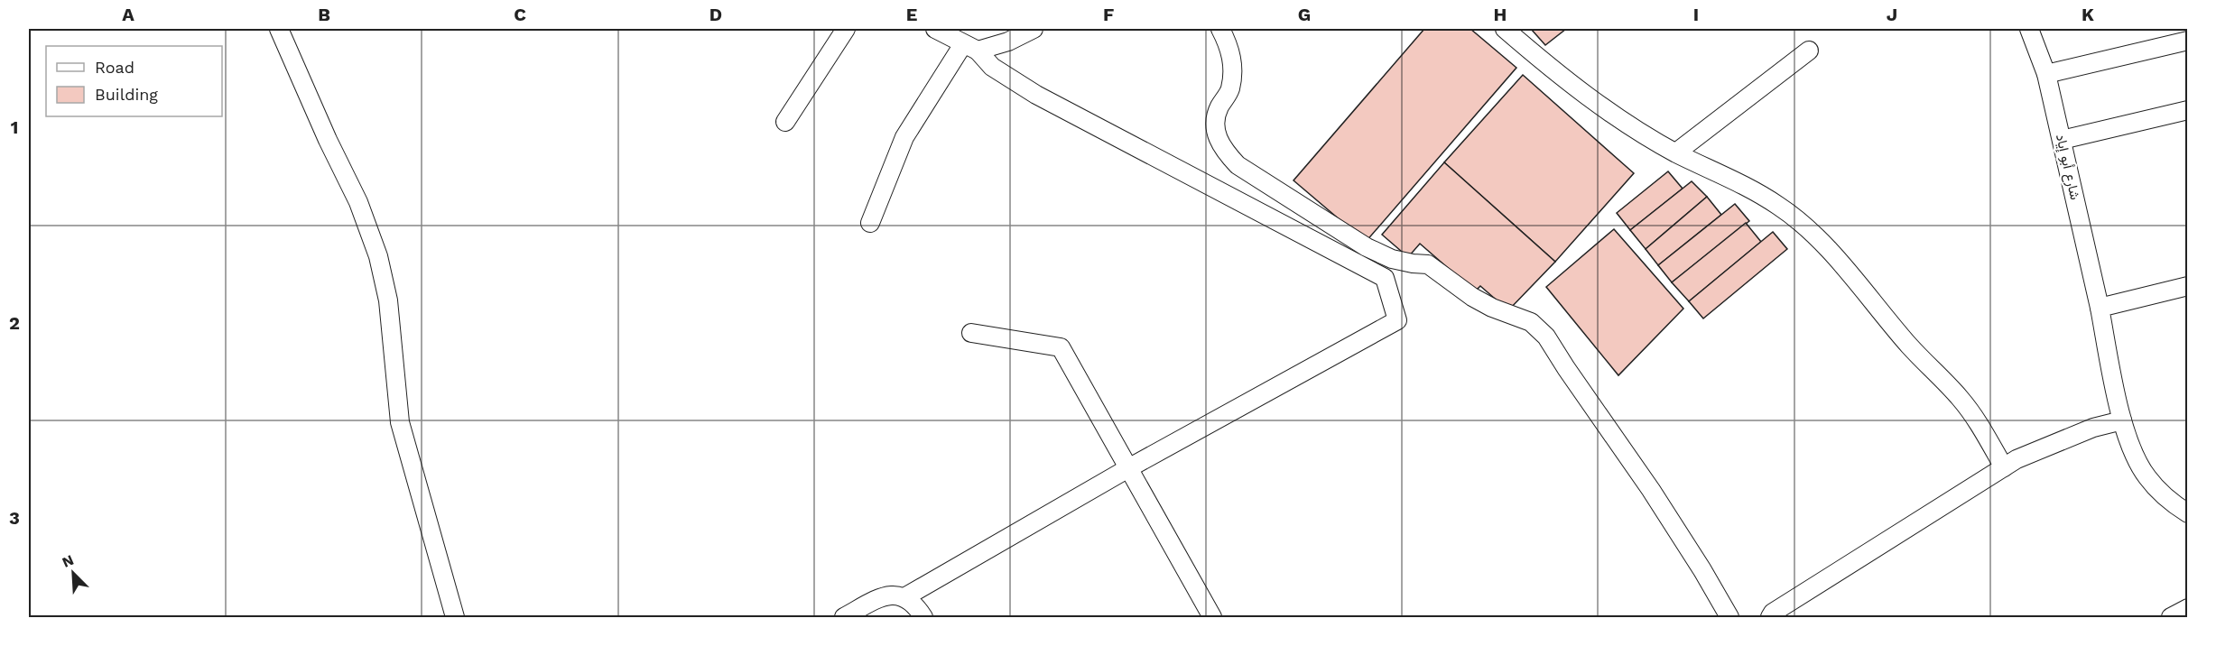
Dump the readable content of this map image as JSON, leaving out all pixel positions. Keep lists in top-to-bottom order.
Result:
{
  "streets": {
    "street": ["شارع أبو إياد"]
  },
  "legend": ["Road", "Building"],
  "north": "top left",
  "grid": {
    "columns": [
      "A",
      "B",
      "C",
      "D",
      "E",
      "F",
      "G",
      "H",
      "I",
      "J",
      "K"
    ],
    "rows": ["1", "2", "3"]
  }
}
